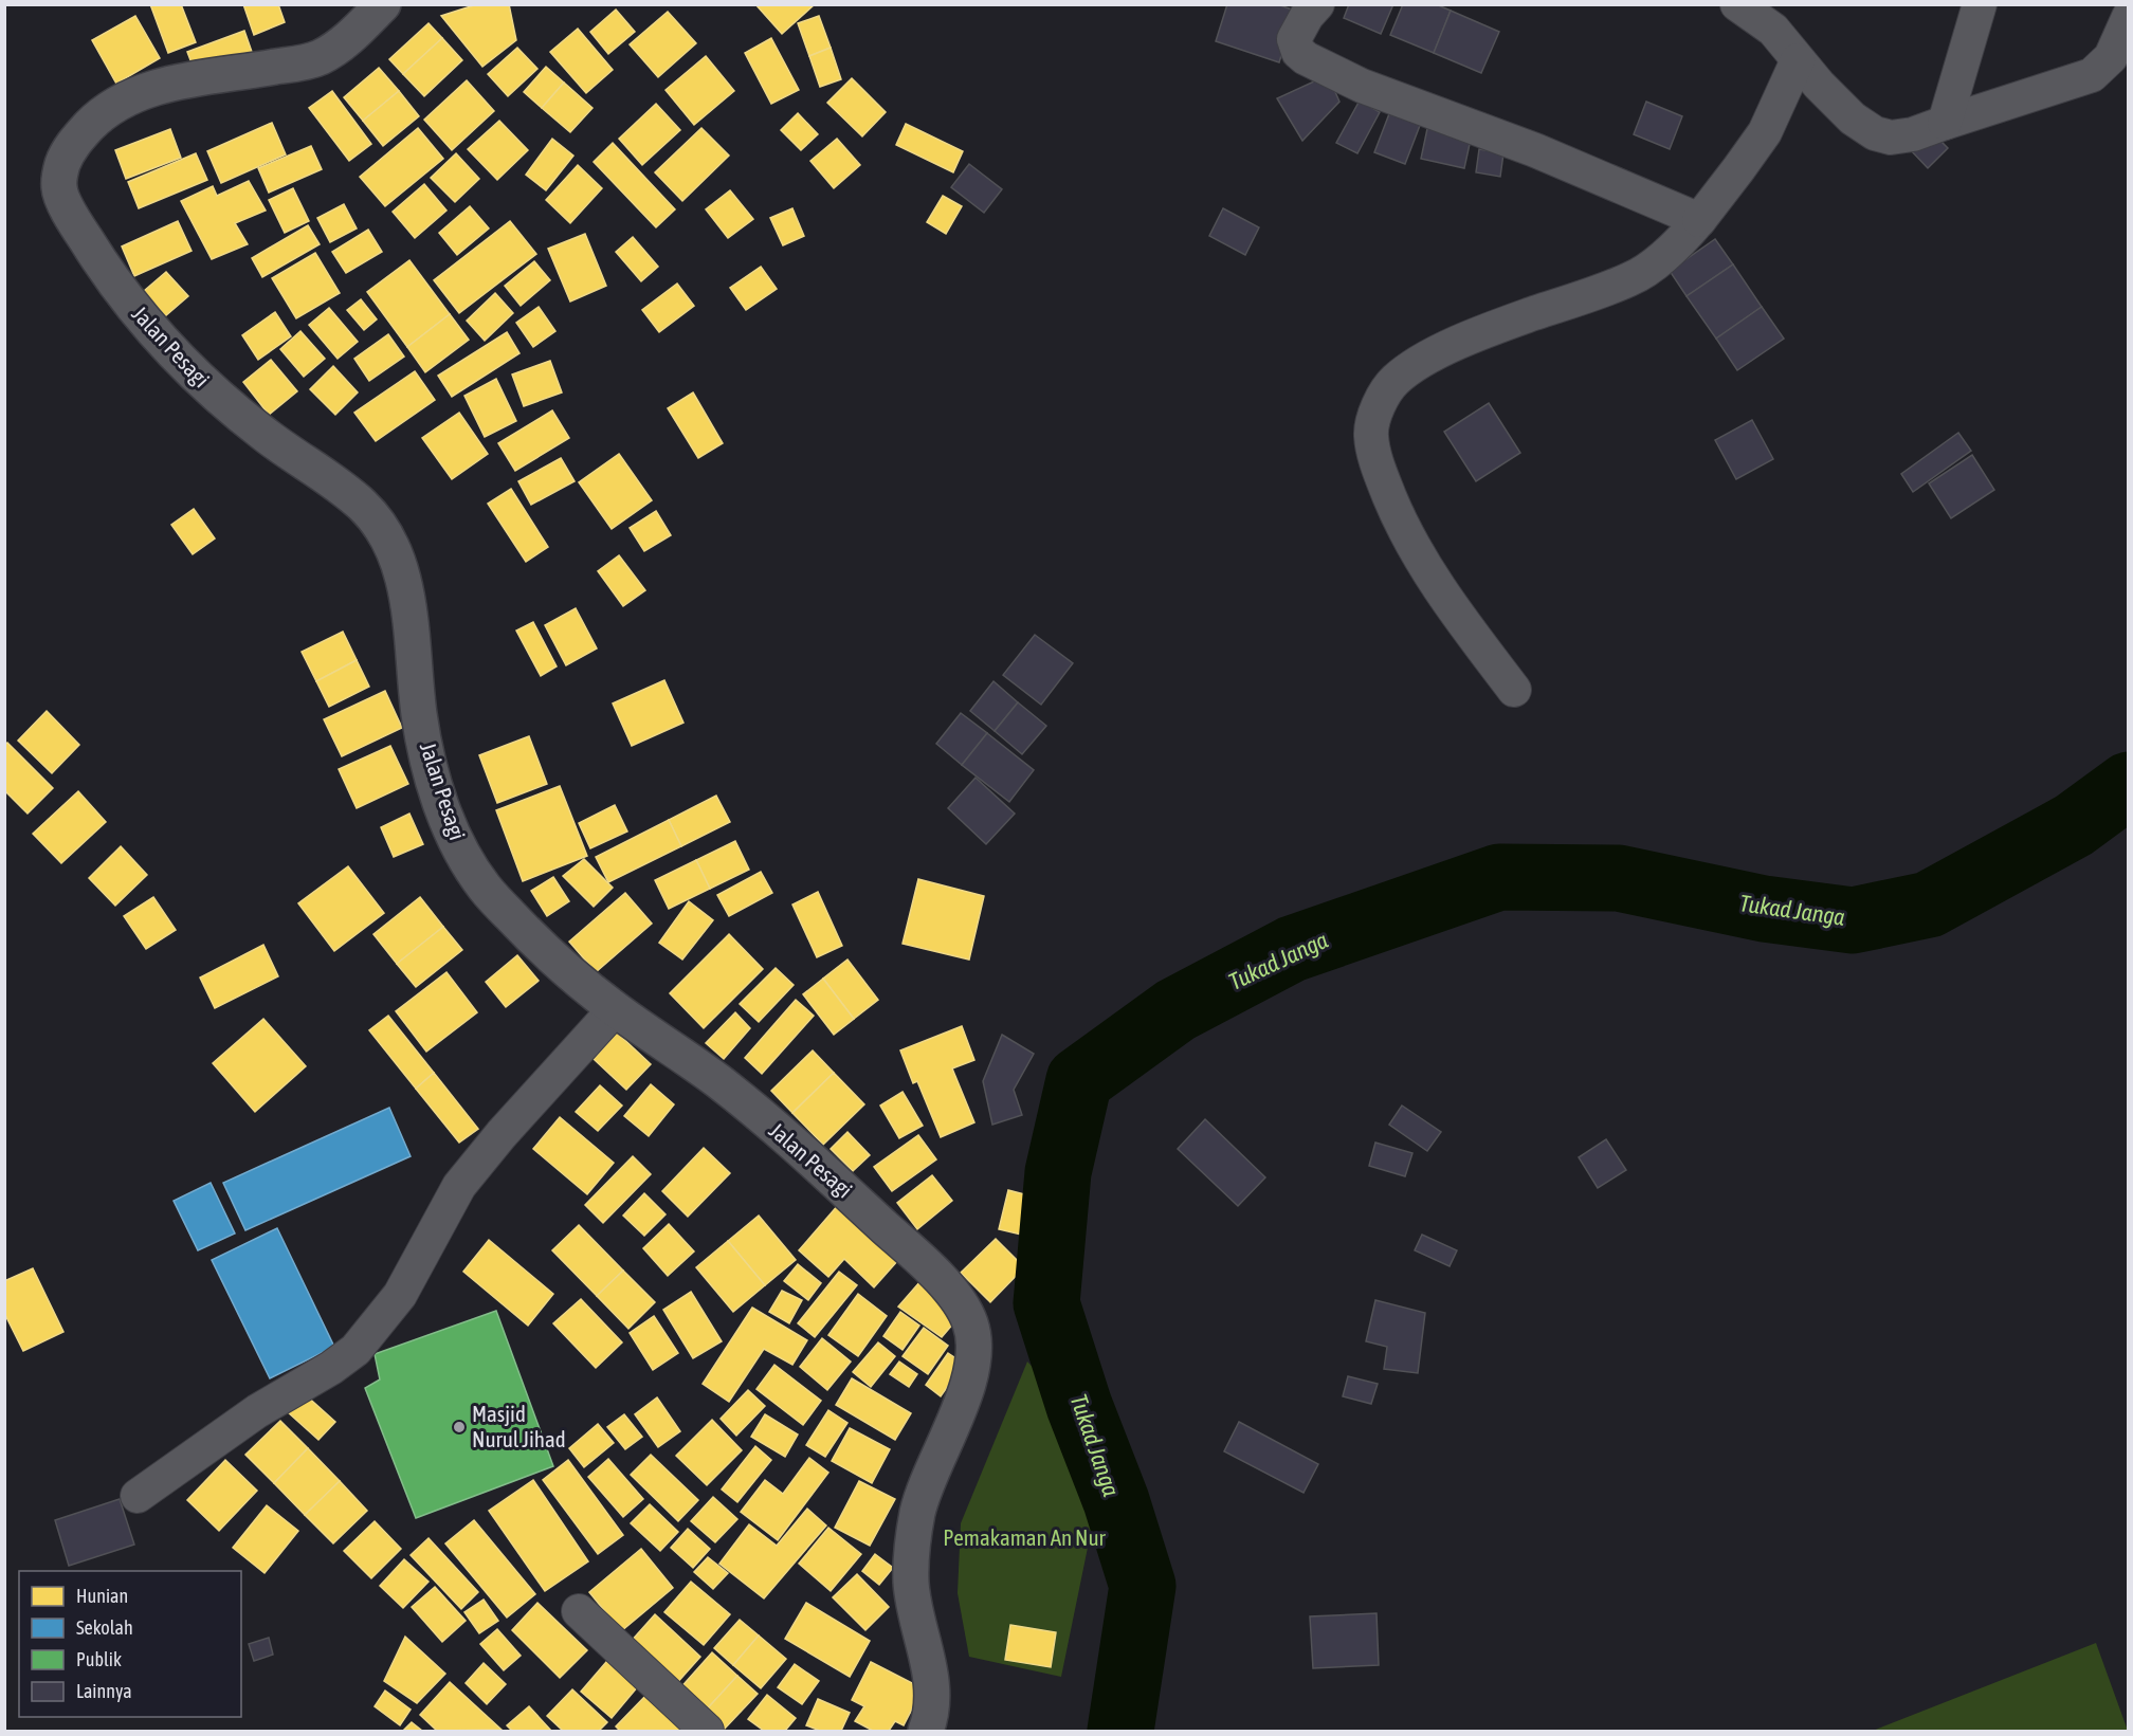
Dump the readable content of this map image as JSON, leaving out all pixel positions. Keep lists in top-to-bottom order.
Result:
{
  "streets": {
    "street": ["Jalan Pesagi"]
  },
  "water": ["Tukad Janga"],
  "parks": ["Pemakaman An Nur"],
  "places": ["Masjid Nurul Jihad"],
  "legend": [
    "Hunian",
    "Sekolah",
    "Publik",
    "Lainnya"
  ]
}
